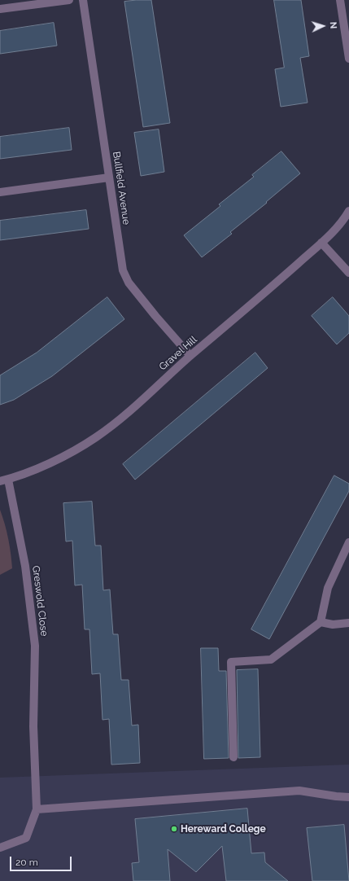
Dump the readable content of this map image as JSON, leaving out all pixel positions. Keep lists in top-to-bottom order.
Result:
{
  "streets": {
    "street": ["Bullfield Avenue", "Gravel Hill", "Greswold Close"]
  },
  "crossings": [
    ["Bullfield Avenue", "Gravel Hill"],
    ["Gravel Hill", "Greswold Close"]
  ],
  "places": ["Hereward College"],
  "scale_bar": "20 m",
  "north": "right"
}
